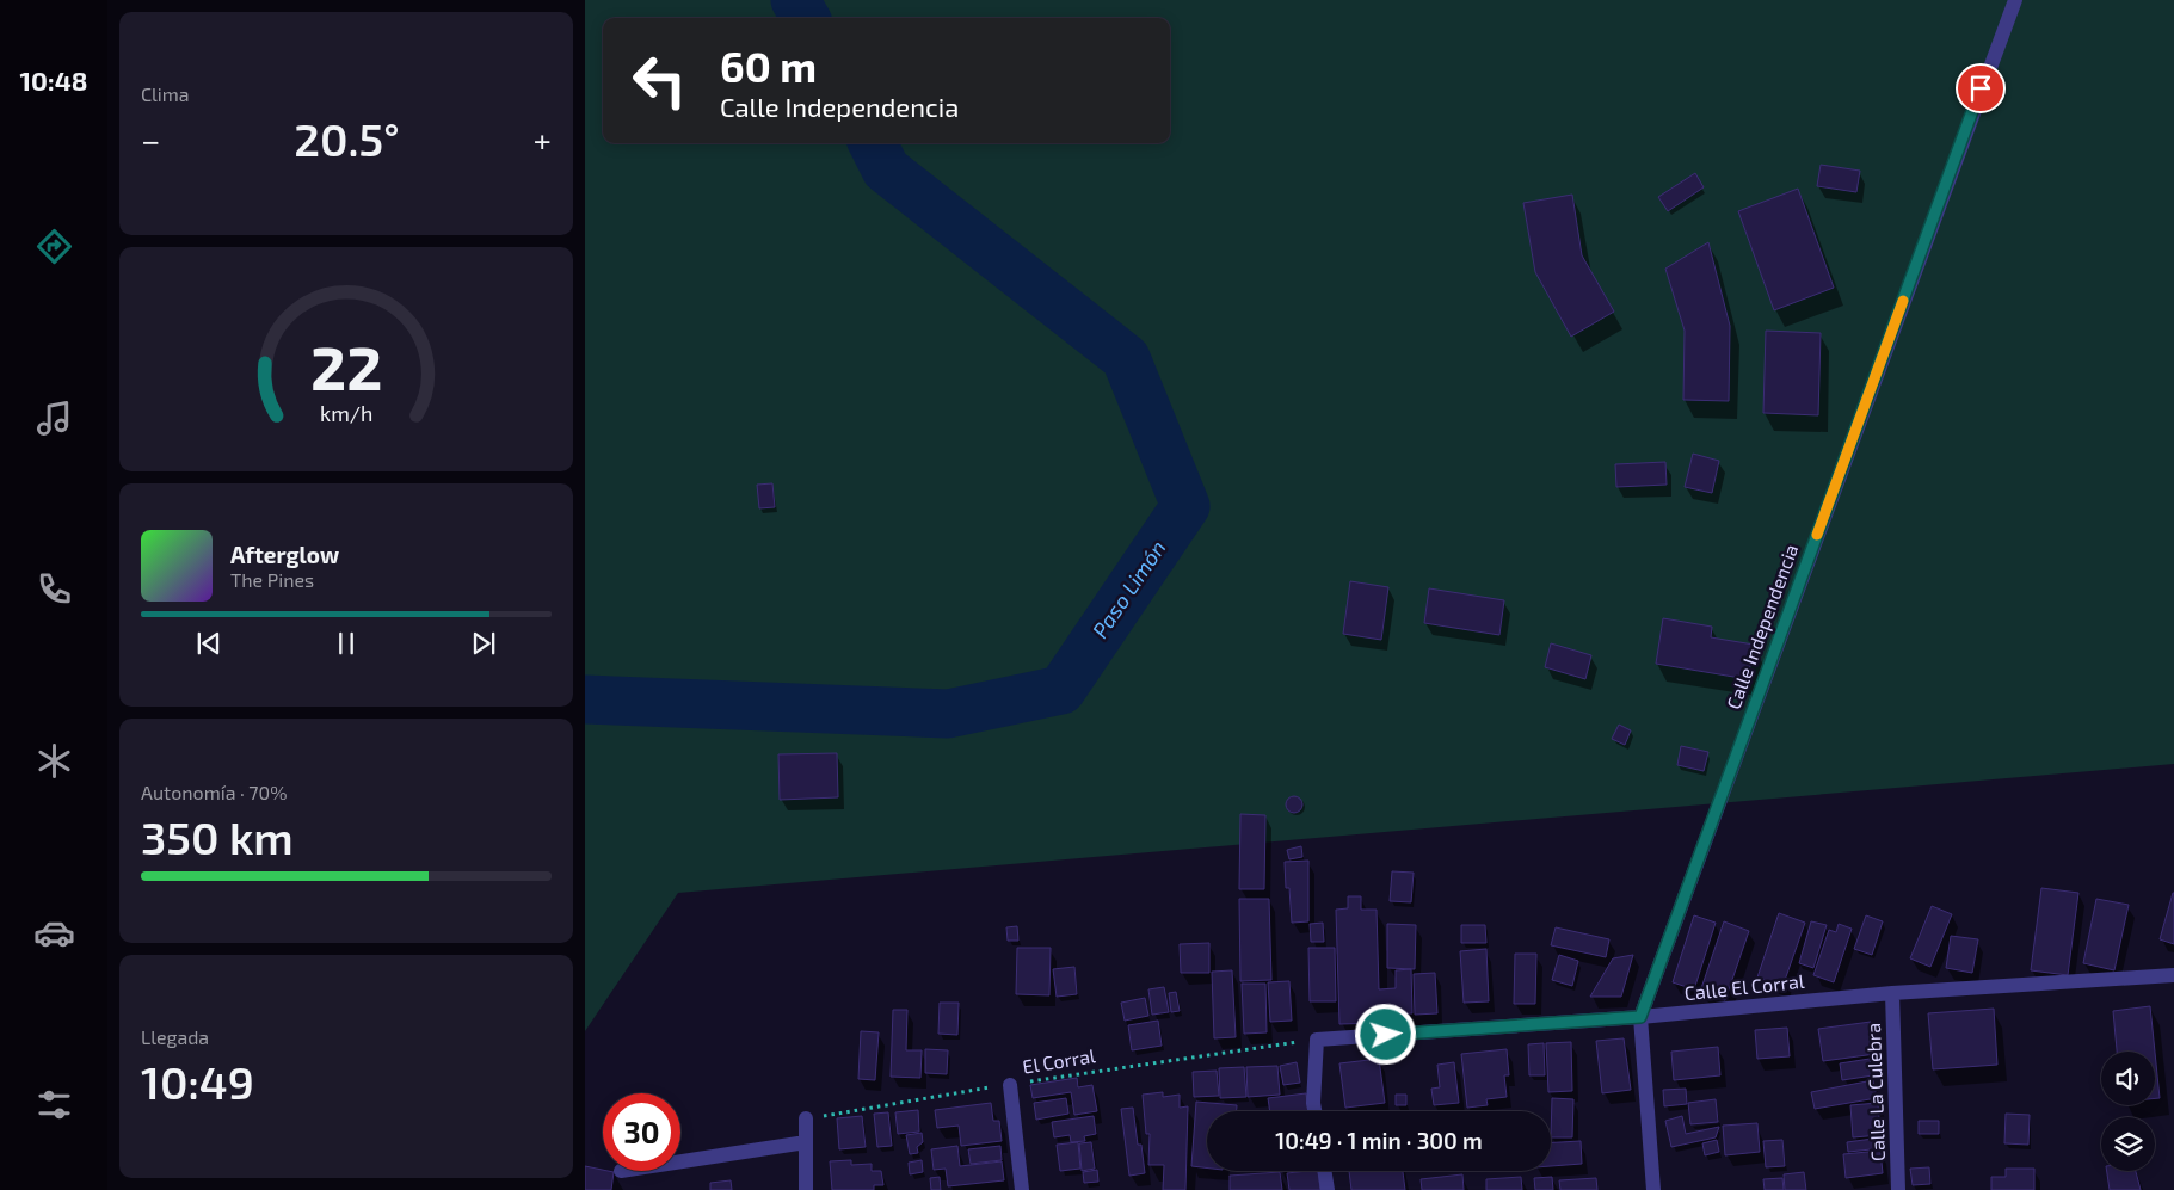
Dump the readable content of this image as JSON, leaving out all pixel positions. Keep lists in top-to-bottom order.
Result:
{
  "streets": {
    "street": ["Calle Independencia", "Calle El Corral", "Calle La Culebra"],
    "path": ["El Corral"]
  },
  "crossings": [
    ["Calle Independencia", "Calle El Corral"],
    ["Calle El Corral", "El Corral"],
    ["Calle El Corral", "Calle La Culebra"]
  ],
  "water": ["Paso Limón"],
  "page": {
    "tabs": "10:48",
    "tile": [
      "Clima",
      ["Autonomía · 70%", "350 km"],
      ["Llegada", "10:49"]
    ],
    "turn": ["60 m", "Calle Independencia"],
    "heat": ["−", "20.5°", "+"],
    "song": ["Afterglow", "The Pines"],
    "limit": "30",
    "trip": "10:49 · 1 min · 300 m",
    "gauge": ["22", "km/h"]
  }
}
